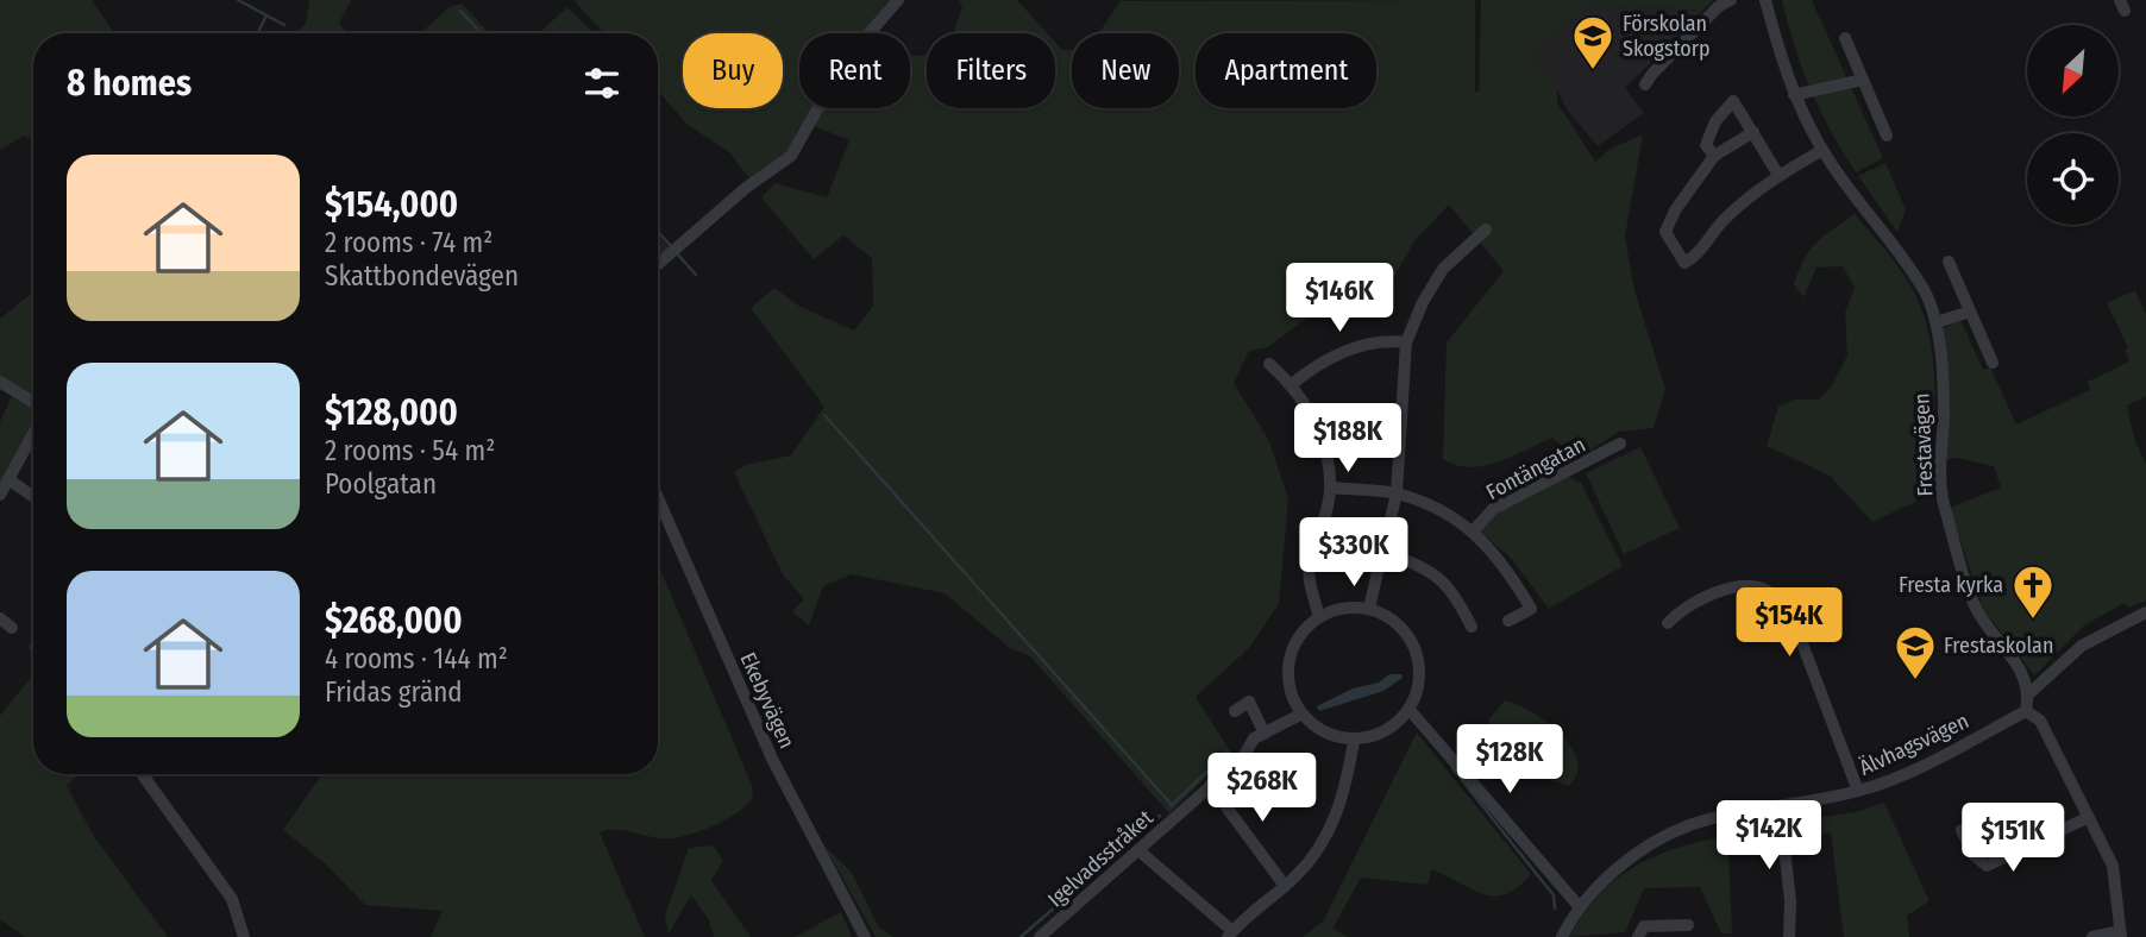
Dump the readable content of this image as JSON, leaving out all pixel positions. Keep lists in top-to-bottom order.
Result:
{
  "streets": {
    "street": [
      "Frestavägen",
      "Fontängatan",
      "Ekebyvägen",
      "Älvhagsvägen",
      "Igelvadsstråket"
    ]
  },
  "crossings": [
    ["Frestavägen", "Älvhagsvägen"]
  ],
  "places": {
    "school or university": ["Förskolan Skogstorp", "Frestaskolan"],
    "church": ["Fresta kyrka"]
  },
  "north": "bottom left",
  "page": {
    "chip": [
      "Buy",
      "Rent",
      "Filters",
      "New",
      "Apartment"
    ],
    "heading": "8 homes",
    "list": [
      {
        "name": "$154,000",
        "note": "2 rooms · 74 m² · Skattbondevägen"
      },
      {
        "name": "$128,000",
        "note": "2 rooms · 54 m² · Poolgatan"
      },
      {
        "name": "$268,000",
        "note": "4 rooms · 144 m² · Fridas gränd"
      }
    ],
    "price": [
      "$146K",
      "$188K",
      "$330K",
      "$154K",
      "$128K",
      "$268K",
      "$142K",
      "$151K"
    ]
  }
}
